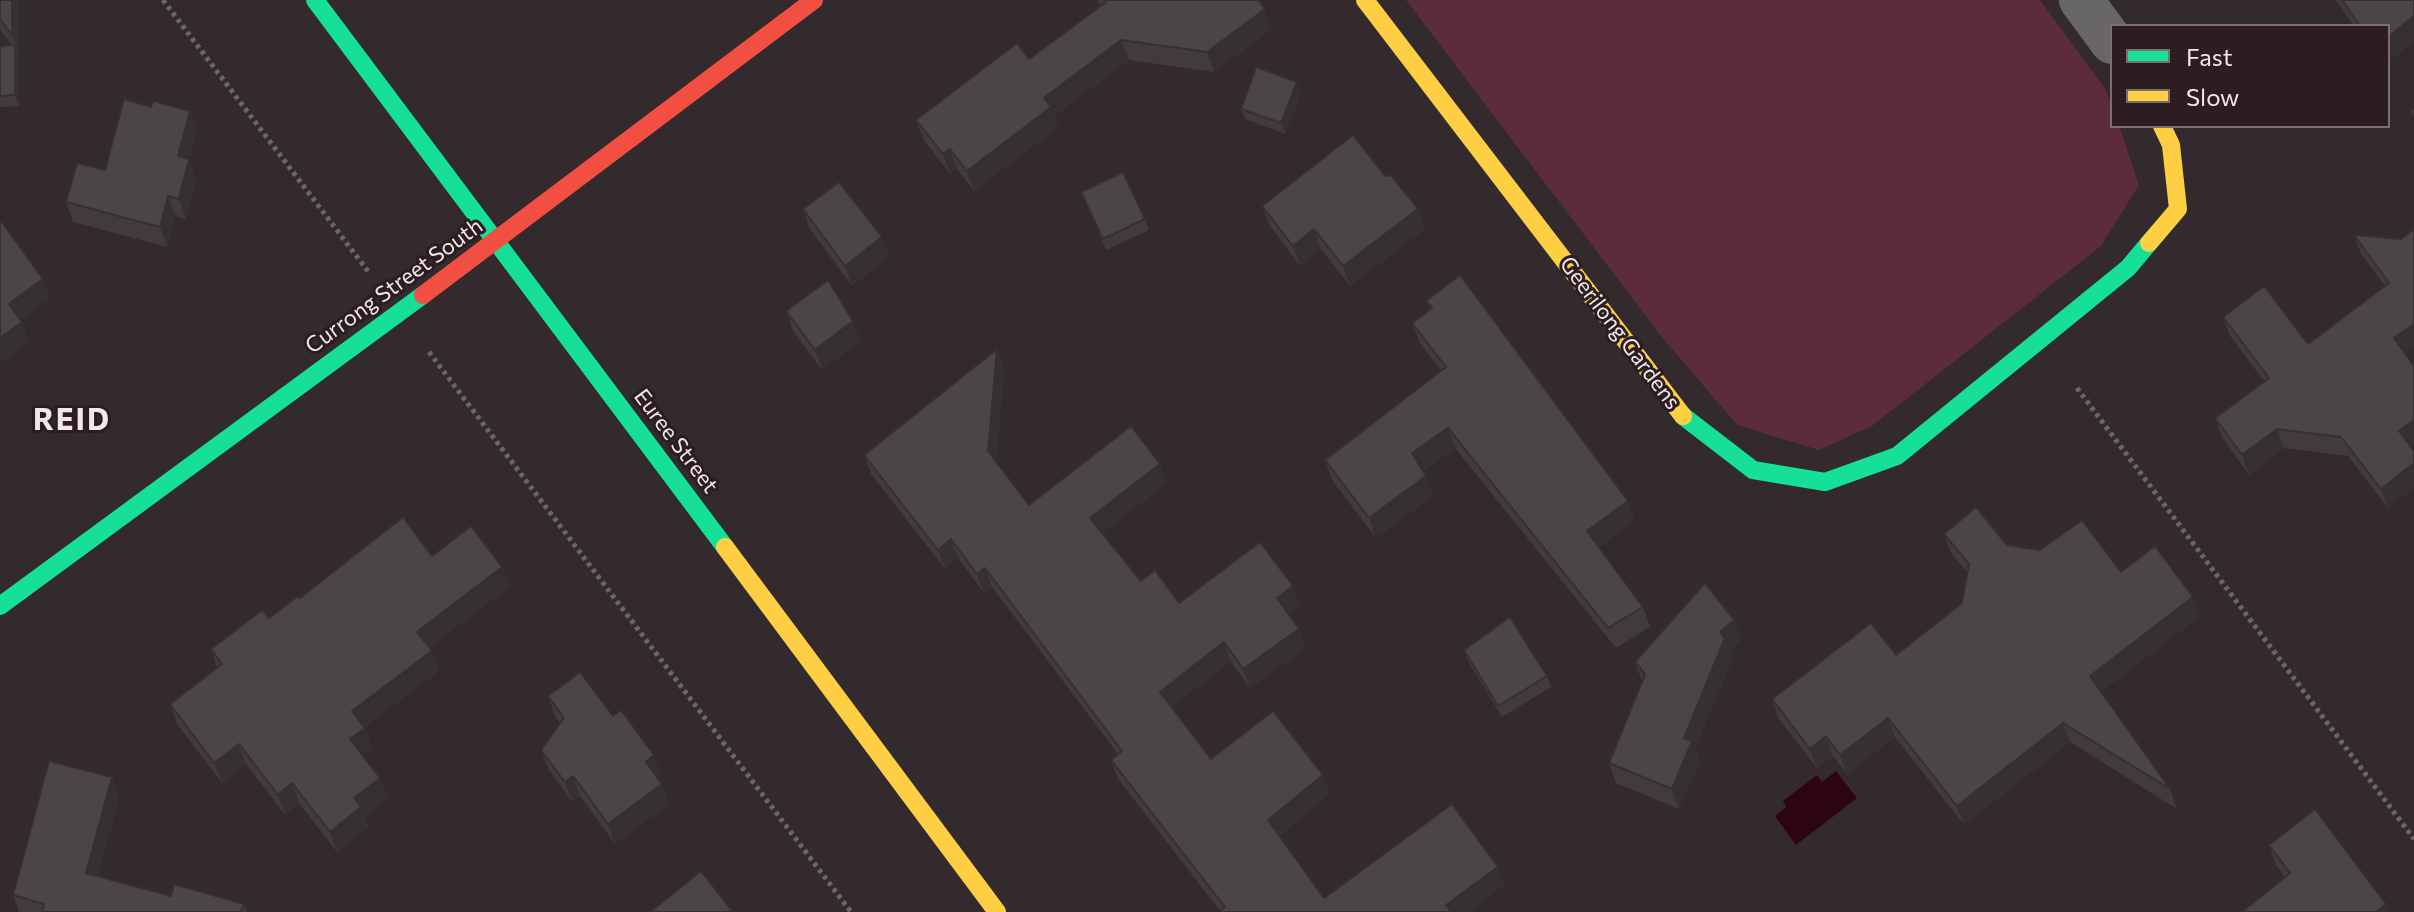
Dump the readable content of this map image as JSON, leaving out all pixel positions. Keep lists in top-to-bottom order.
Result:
{
  "streets": {
    "street": ["Currong Street South", "Geerilong Gardens", "Euree Street"]
  },
  "crossings": [
    ["Currong Street South", "Euree Street"]
  ],
  "districts": ["REID"],
  "legend": ["Fast", "Slow"]
}
